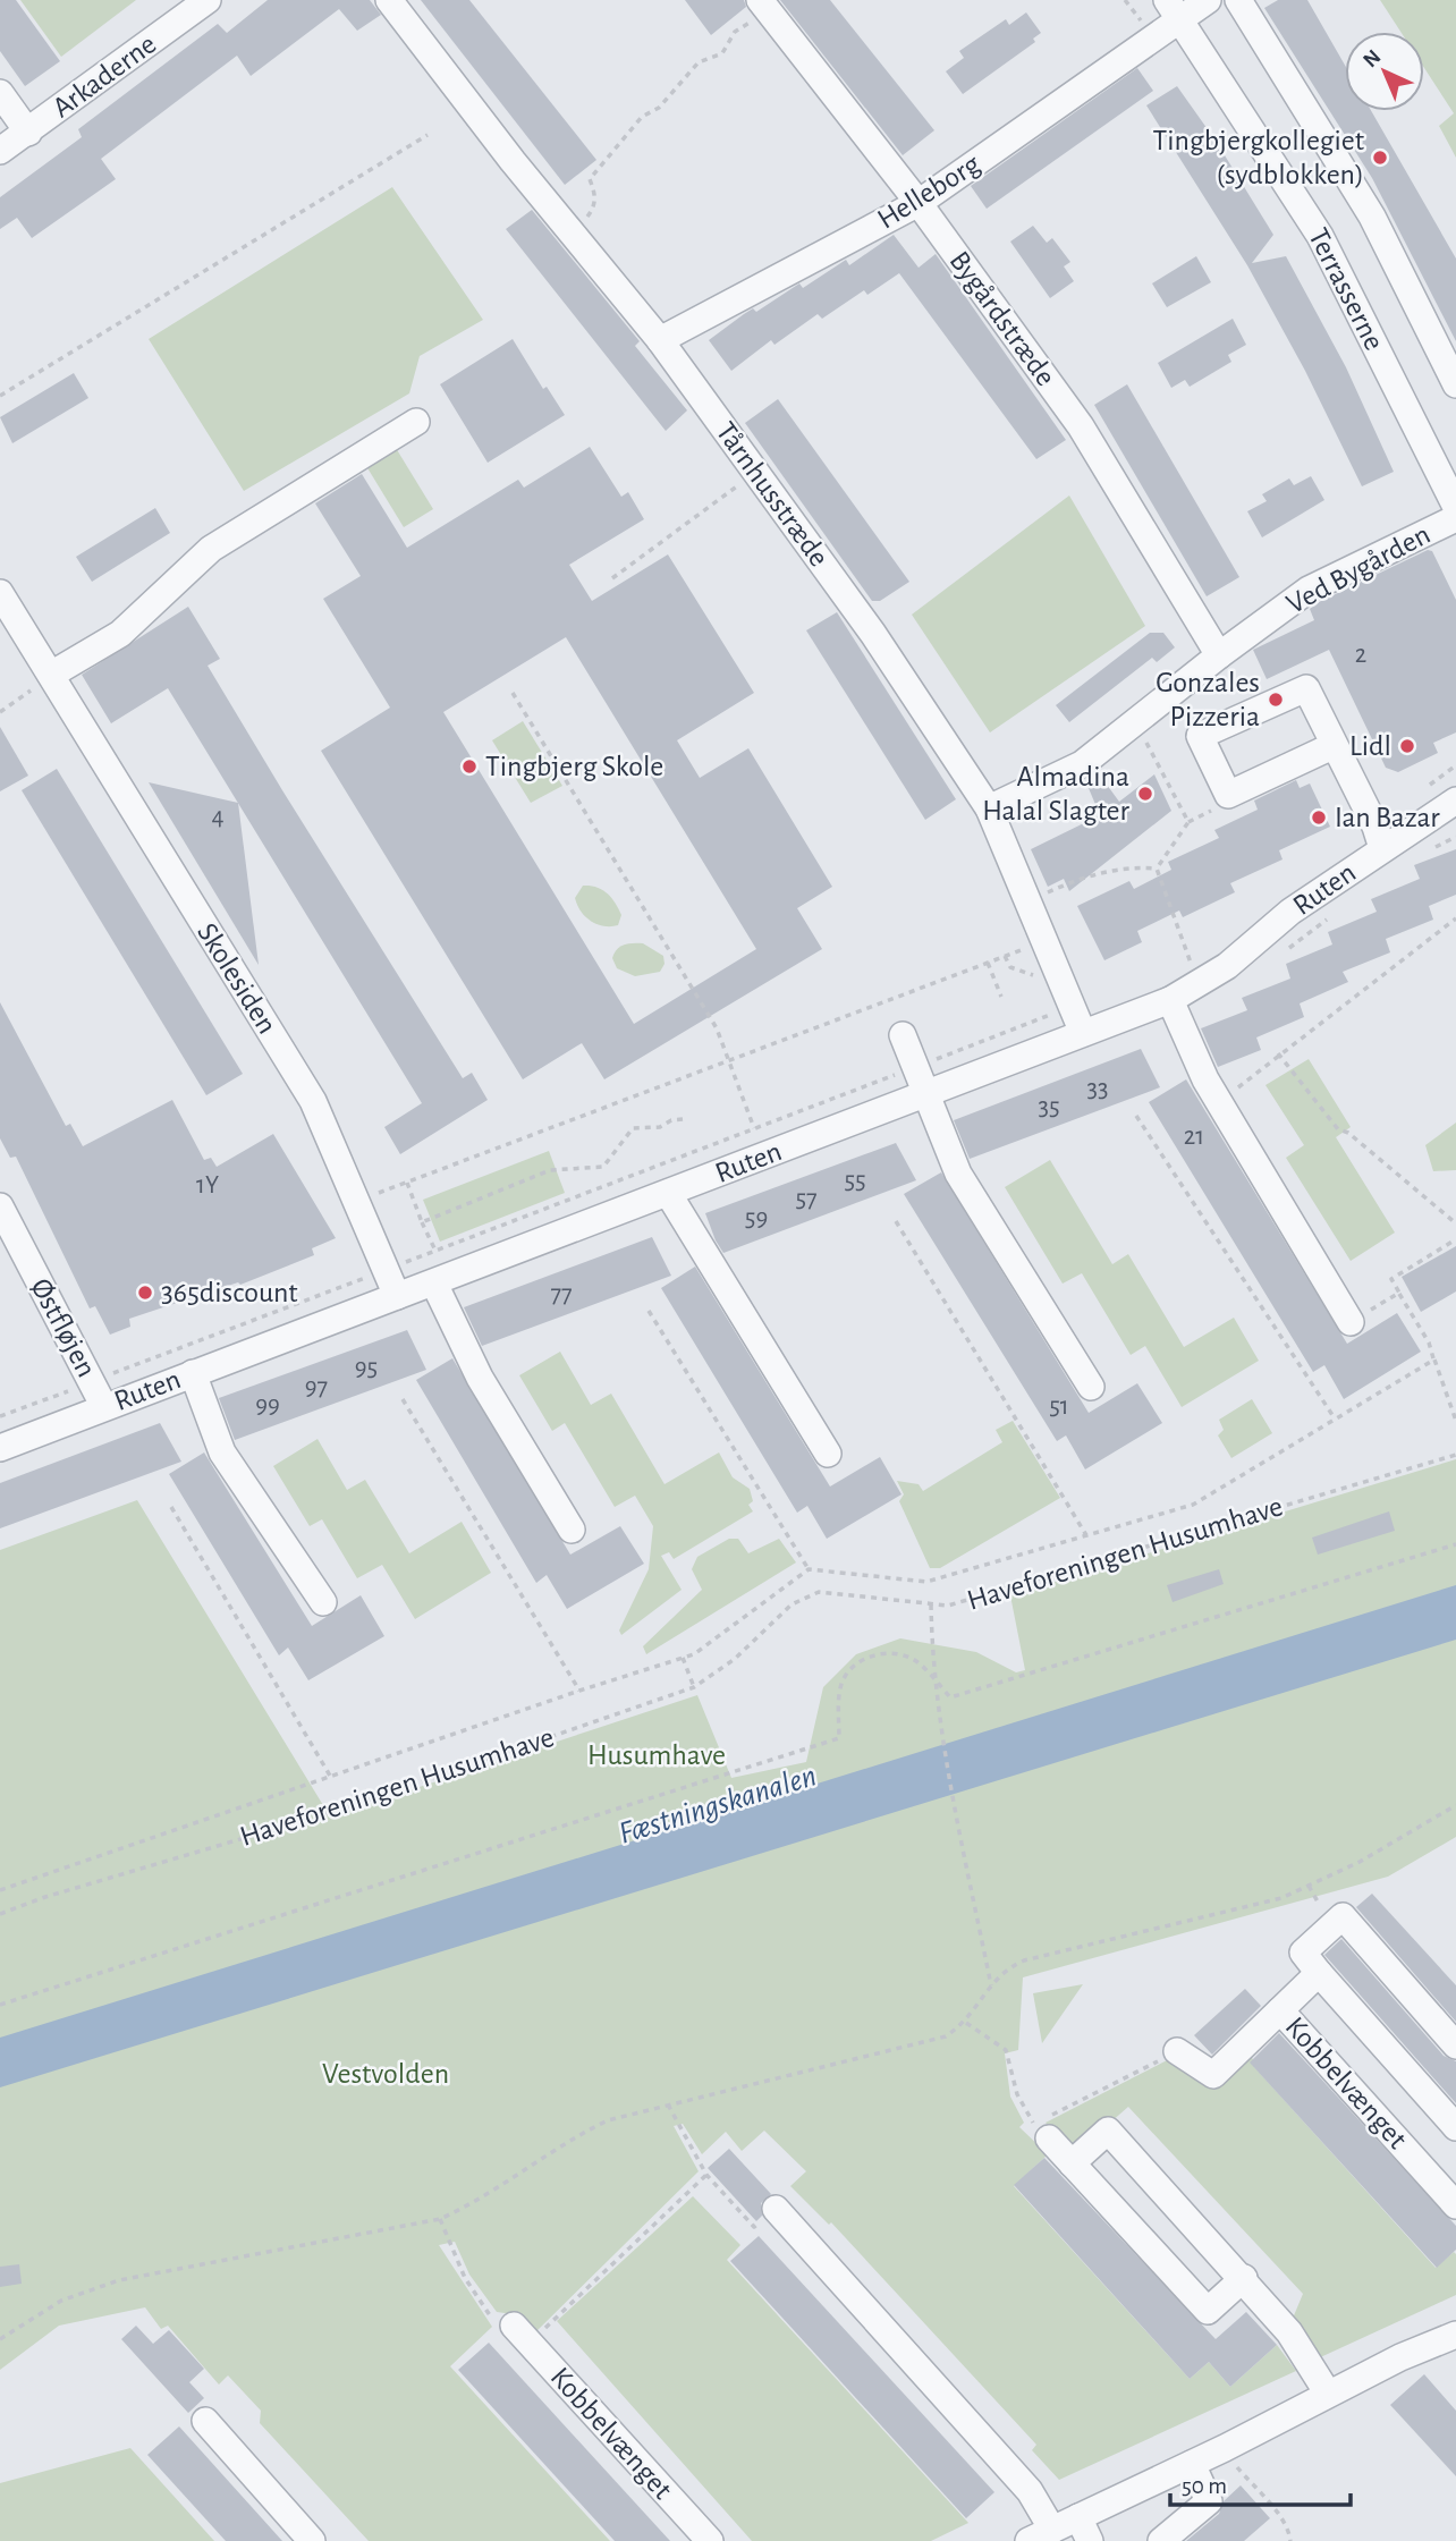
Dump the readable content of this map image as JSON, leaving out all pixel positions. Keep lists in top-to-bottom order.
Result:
{
  "streets": {
    "street": [
      "Arkaderne",
      "Helleborg",
      "Terrasserne",
      "Bygårdstræde",
      "Tårnhusstræde",
      "Ved Bygården",
      "Ruten",
      "Skolesiden",
      "Østfløjen",
      "Kobbelvænget"
    ],
    "path": ["Haveforeningen Husumhave"]
  },
  "crossings": [
    ["Helleborg", "Terrasserne"],
    ["Helleborg", "Bygårdstræde"],
    ["Helleborg", "Tårnhusstræde"],
    ["Bygårdstræde", "Ved Bygården"],
    ["Tårnhusstræde", "Ved Bygården"],
    ["Tårnhusstræde", "Ruten"],
    ["Ruten", "Skolesiden"],
    ["Ruten", "Østfløjen"]
  ],
  "water": ["Fæstningskanalen"],
  "parks": ["Husumhave", "Vestvolden"],
  "places": [
    "Tingbjergkollegiet (sydblokken)",
    "Gonzales Pizzeria",
    "Lidl",
    "Tingbjerg Skole",
    "Almadina Halal Slagter",
    "Ian Bazar",
    "365discount"
  ],
  "house_numbers": [
    "2",
    "4",
    "33",
    "35",
    "21",
    "55",
    "1Y",
    "57",
    "59",
    "77",
    "95",
    "97",
    "99",
    "51"
  ],
  "scale_bar": "50 m",
  "north": "top left"
}
